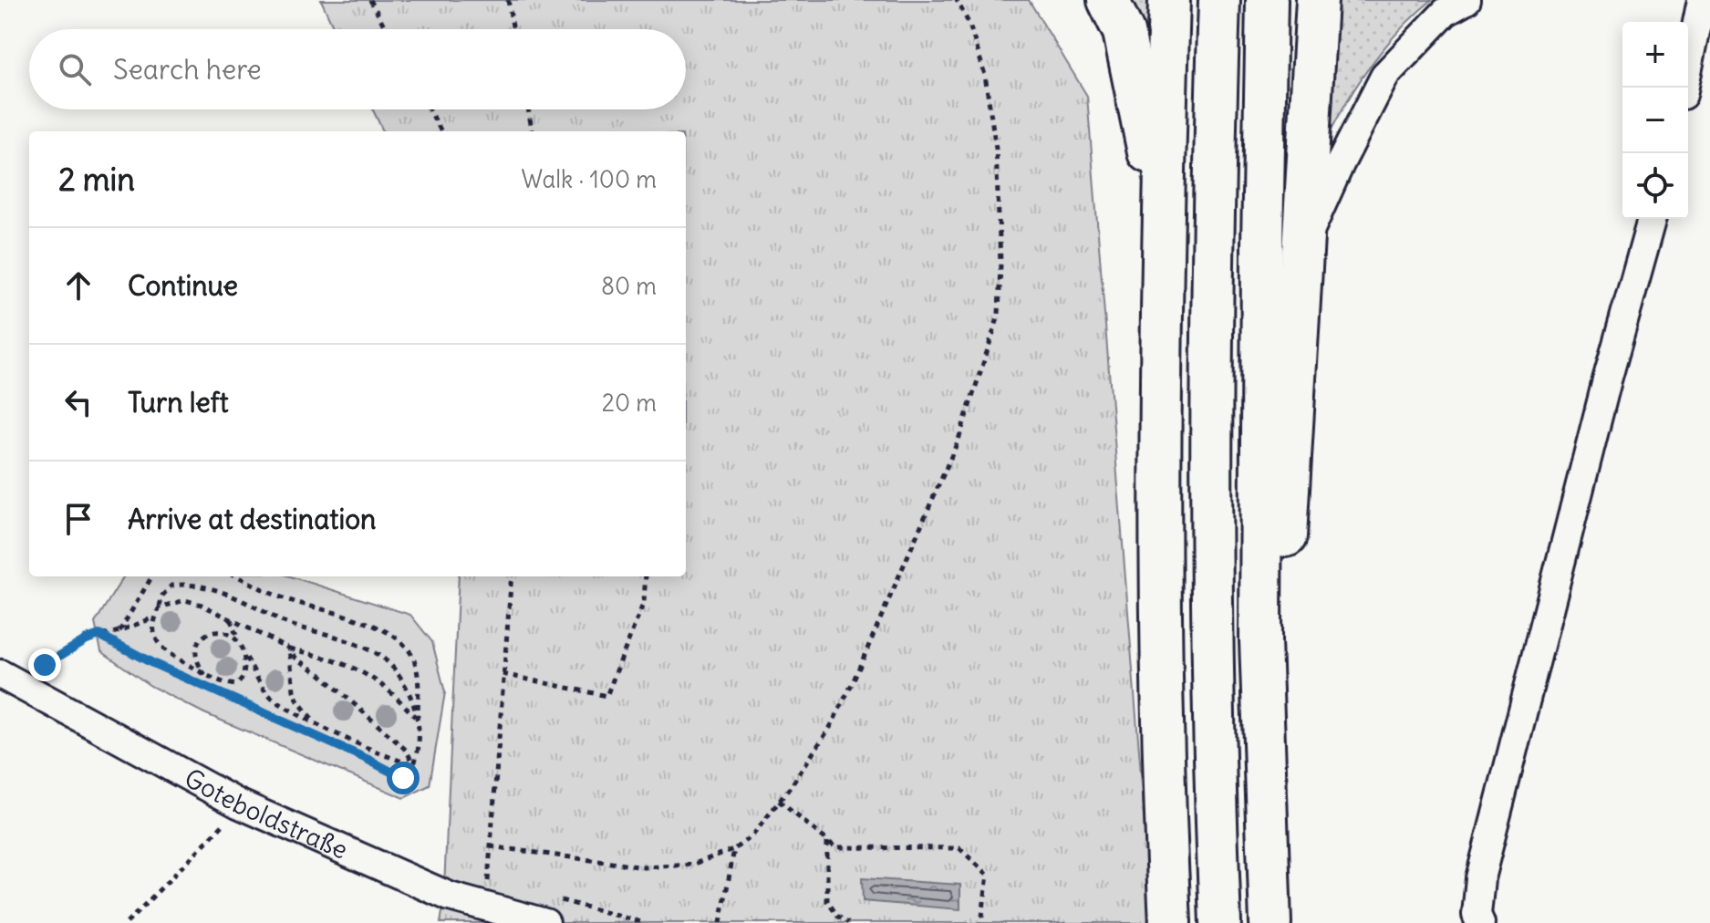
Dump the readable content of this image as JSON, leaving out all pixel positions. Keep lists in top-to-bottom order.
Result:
{
  "streets": {
    "street": ["Goteboldstraße"]
  },
  "page": {
    "map_buttons": ["+", "−"],
    "search": "Search here",
    "heading": ["2 min", "Walk · 100 m"],
    "list": [
      ["Continue", "80 m"],
      ["Turn left", "20 m"],
      "Arrive at destination"
    ]
  }
}
